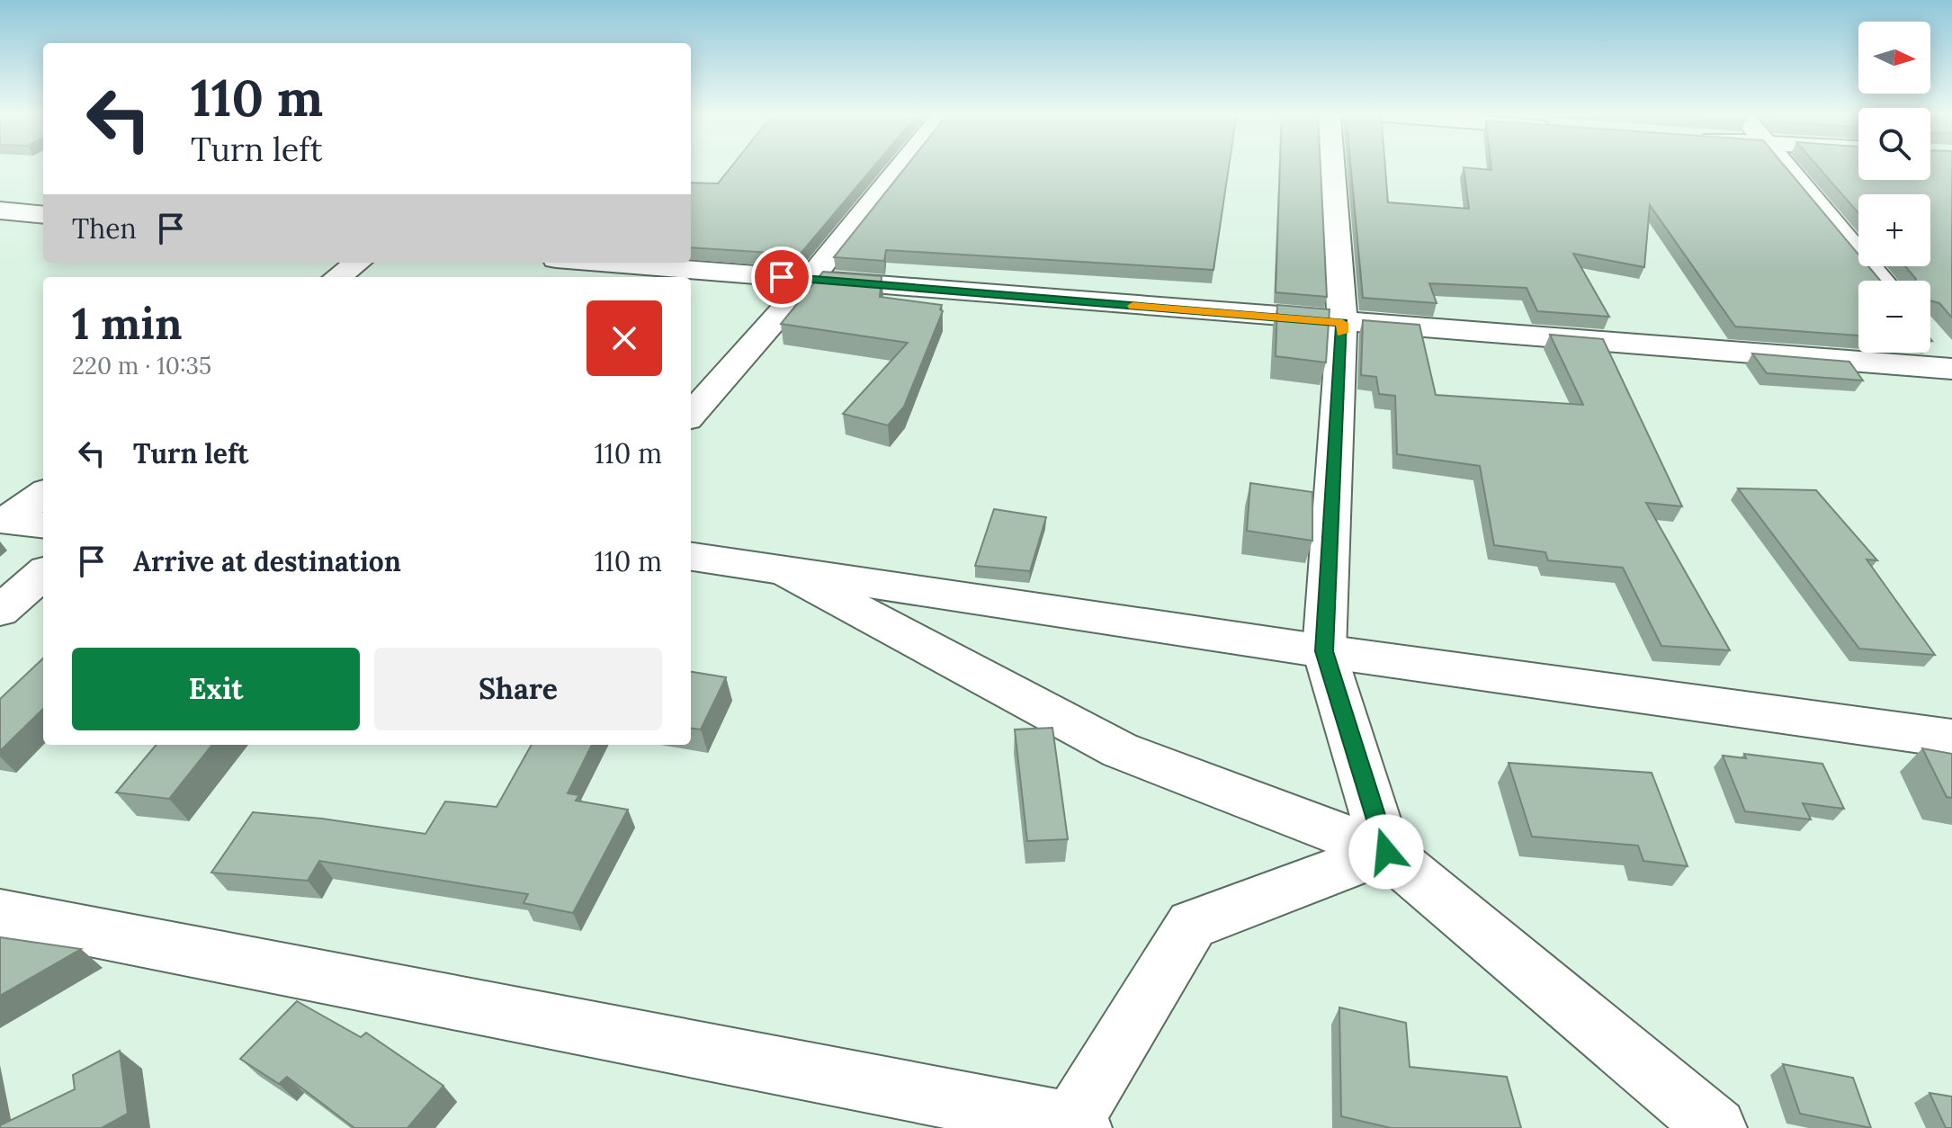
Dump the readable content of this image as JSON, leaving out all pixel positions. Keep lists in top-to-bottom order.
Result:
{
  "north": "right",
  "page": {
    "map_buttons": ["+", "−"],
    "turn": ["110 m", "Turn left"],
    "then": "Then",
    "heading": ["1 min", "220 m · 10:35"],
    "list": [
      {
        "name": "Turn left",
        "value": "110 m"
      },
      {
        "name": "Arrive at destination",
        "value": "110 m"
      }
    ],
    "buttons": ["Exit", "Share"]
  }
}
